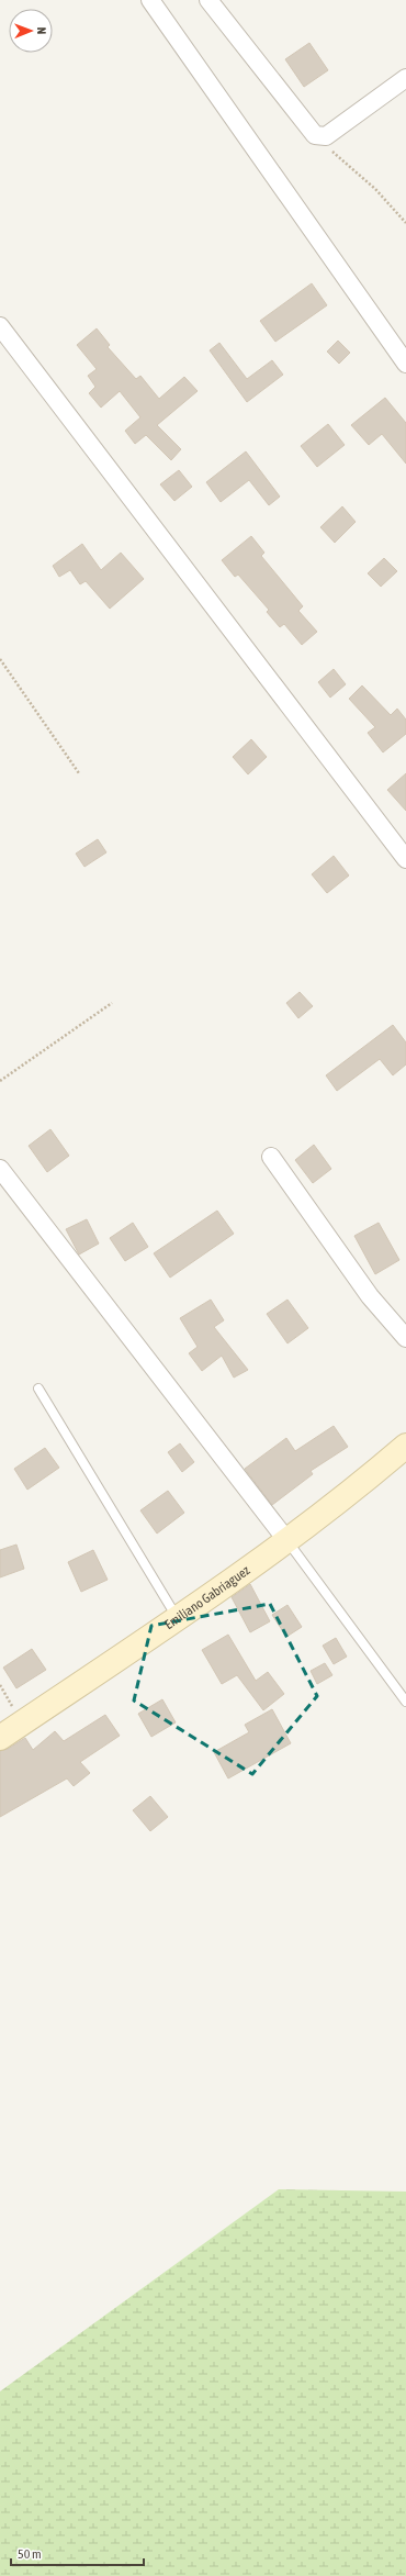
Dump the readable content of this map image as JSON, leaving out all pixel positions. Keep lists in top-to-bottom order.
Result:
{
  "streets": {
    "main road": ["Emiliano Gabriaguez"]
  },
  "scale_bar": "50 m",
  "north": "right"
}
